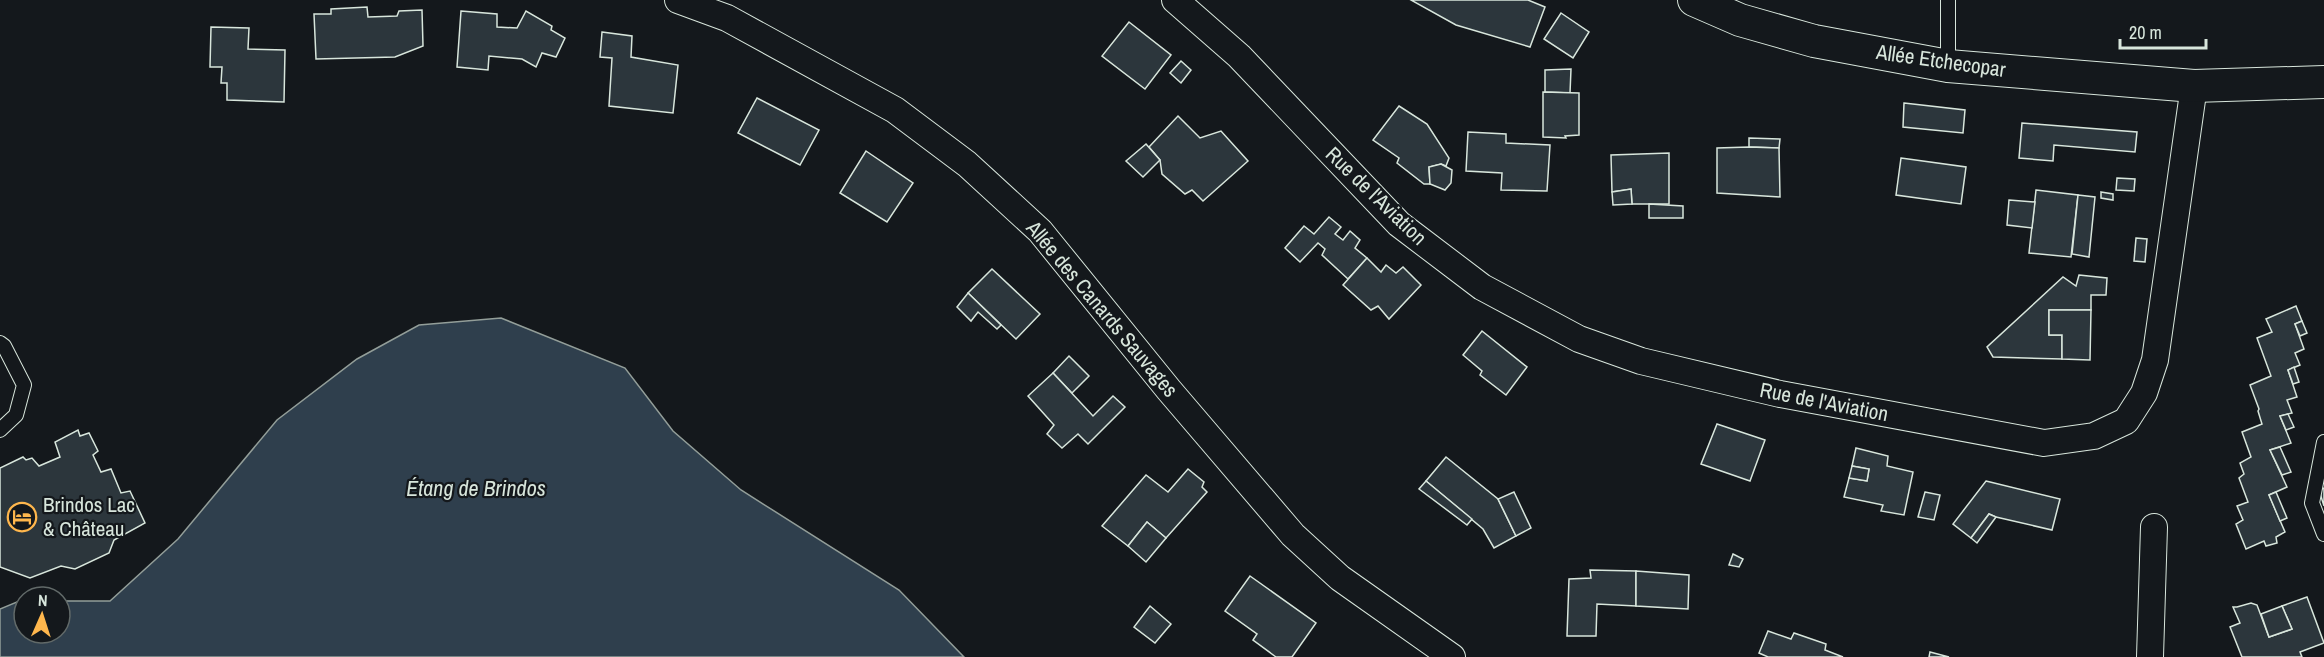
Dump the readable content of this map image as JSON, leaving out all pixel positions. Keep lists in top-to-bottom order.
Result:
{
  "streets": {
    "street": ["Allée Etchecopar", "Rue de l'Aviation", "Allée des Canards Sauvages"]
  },
  "crossings": [
    ["Allée Etchecopar", "Rue de l'Aviation"]
  ],
  "water": ["Étang de Brindos"],
  "places": {
    "hotel": ["Brindos Lac & Château"]
  },
  "scale_bar": "20 m",
  "north": "top"
}
